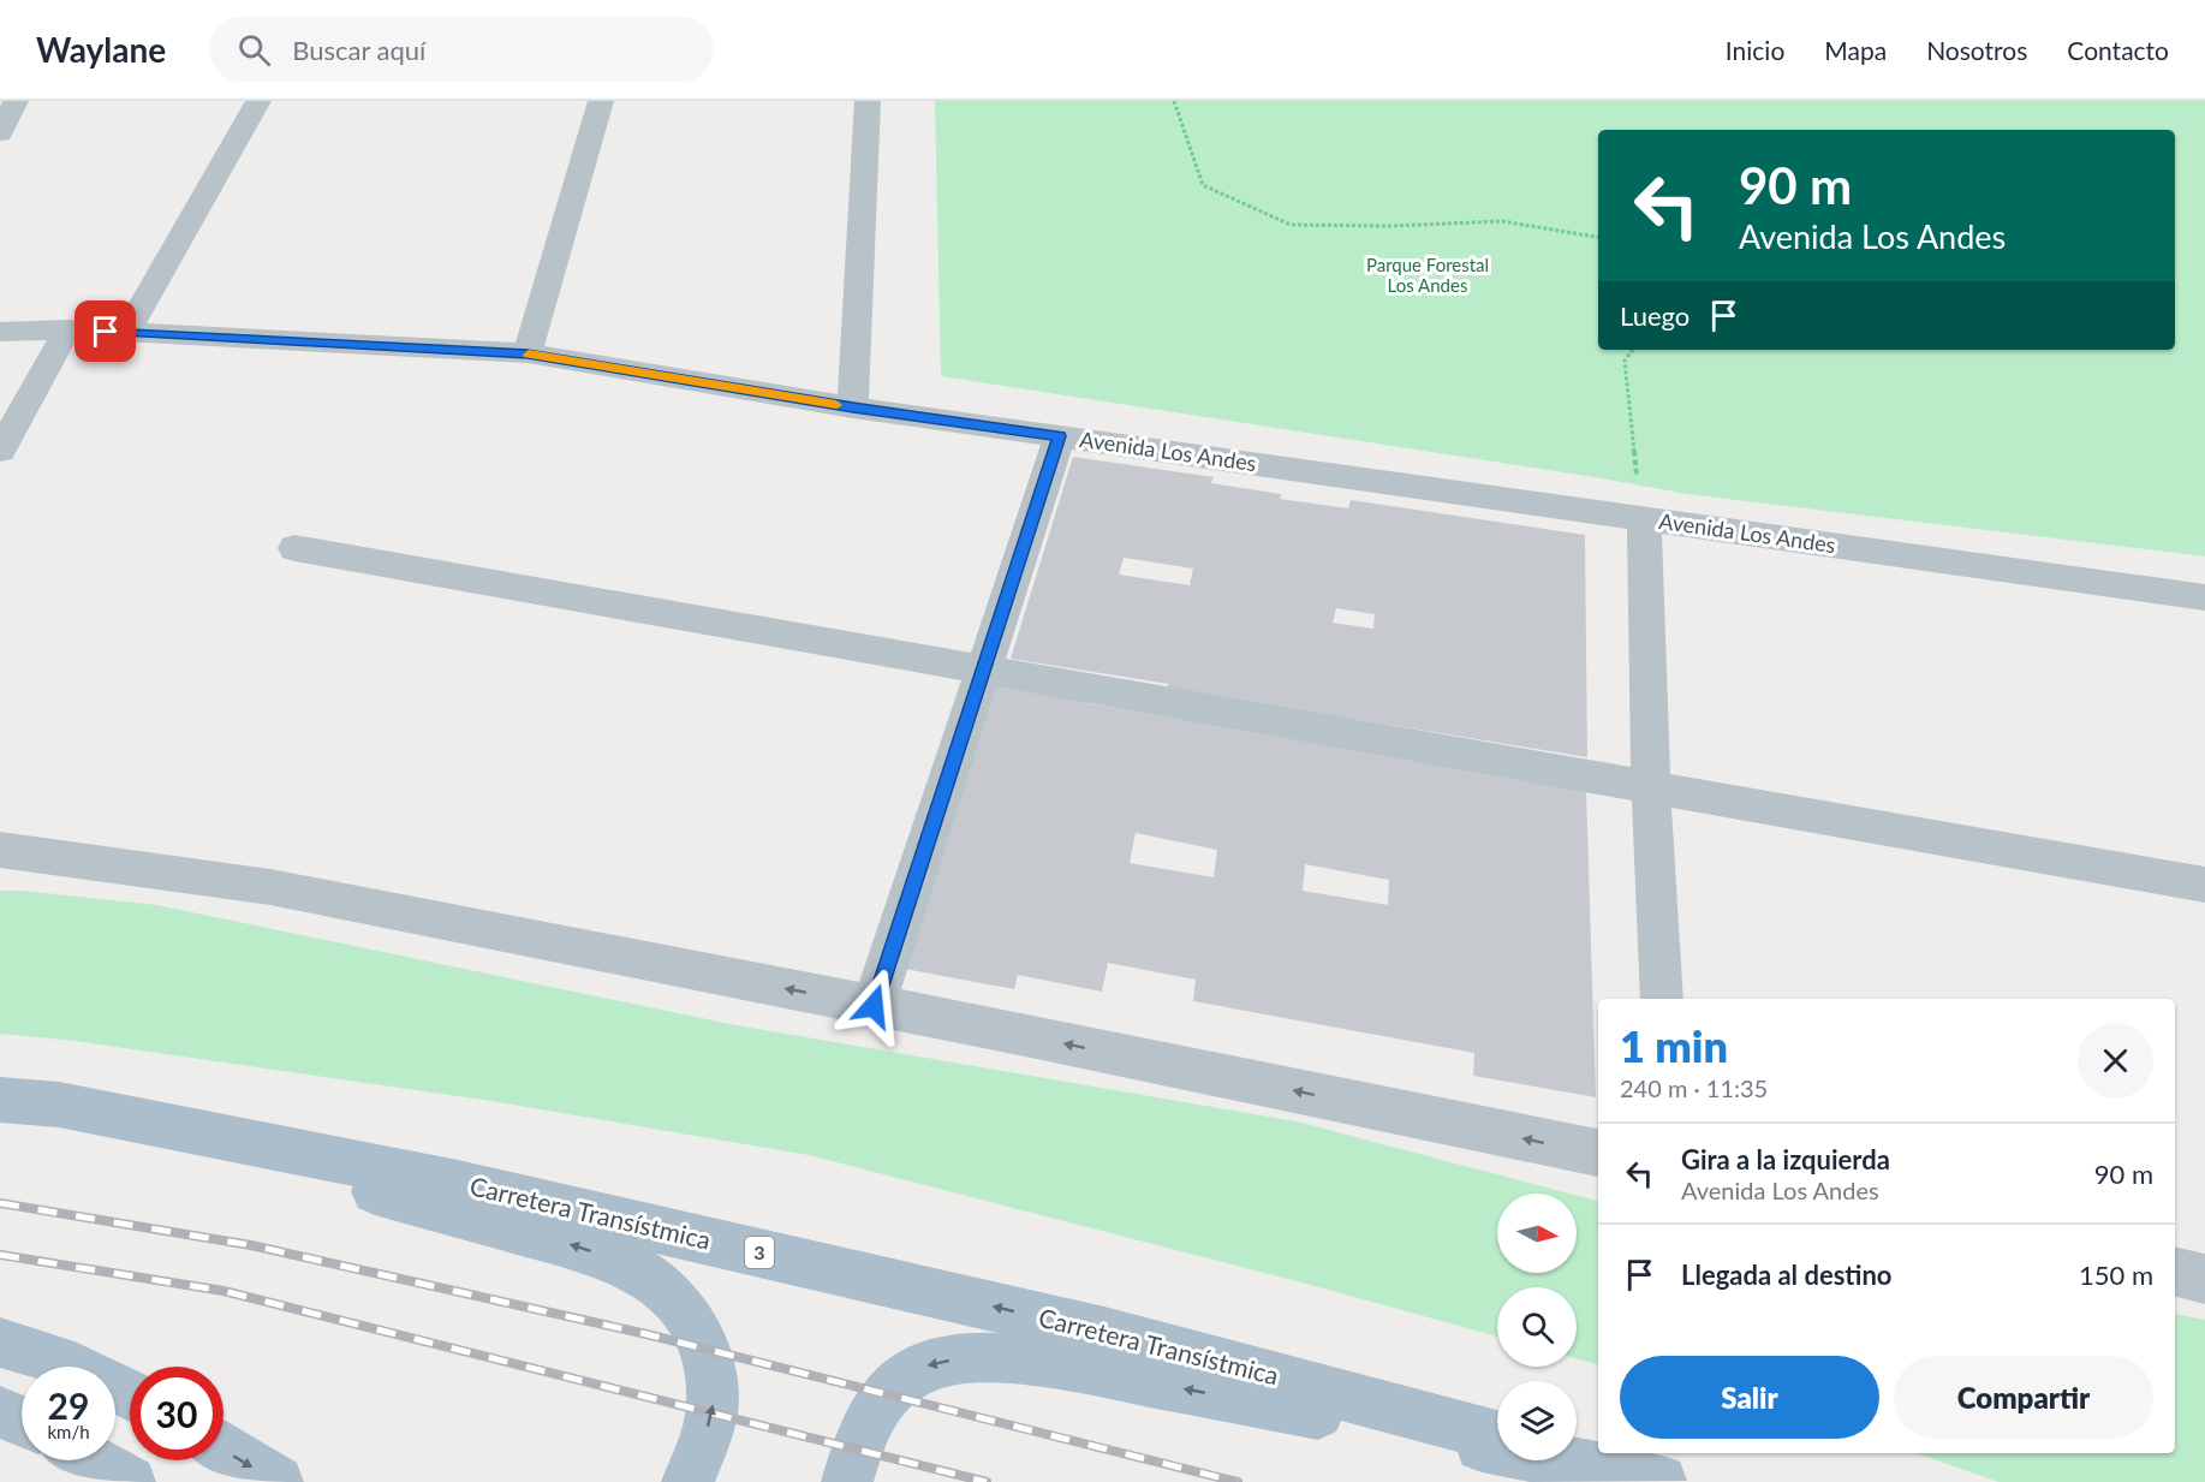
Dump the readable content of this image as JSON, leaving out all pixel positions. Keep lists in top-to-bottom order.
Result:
{
  "streets": {
    "main road": ["Carretera Transístmica", "3"],
    "street": ["Avenida Los Andes"]
  },
  "one_way": ["Carretera Transístmica"],
  "parks": ["Parque Forestal Los Andes"],
  "north": "right",
  "page": {
    "header": "Waylane",
    "search": "Buscar aquí",
    "nav": [
      "Inicio",
      "Mapa",
      "Nosotros",
      "Contacto"
    ],
    "turn": ["90 m", "Avenida Los Andes"],
    "then": "Luego",
    "heading": ["1 min", "240 m · 11:35"],
    "list": [
      {
        "name": "Gira a la izquierda",
        "note": "Avenida Los Andes",
        "value": "90 m"
      },
      {
        "name": "Llegada al destino",
        "value": "150 m"
      }
    ],
    "buttons": ["Salir", "Compartir"],
    "speed": "29 km/h",
    "limit": "30"
  }
}
